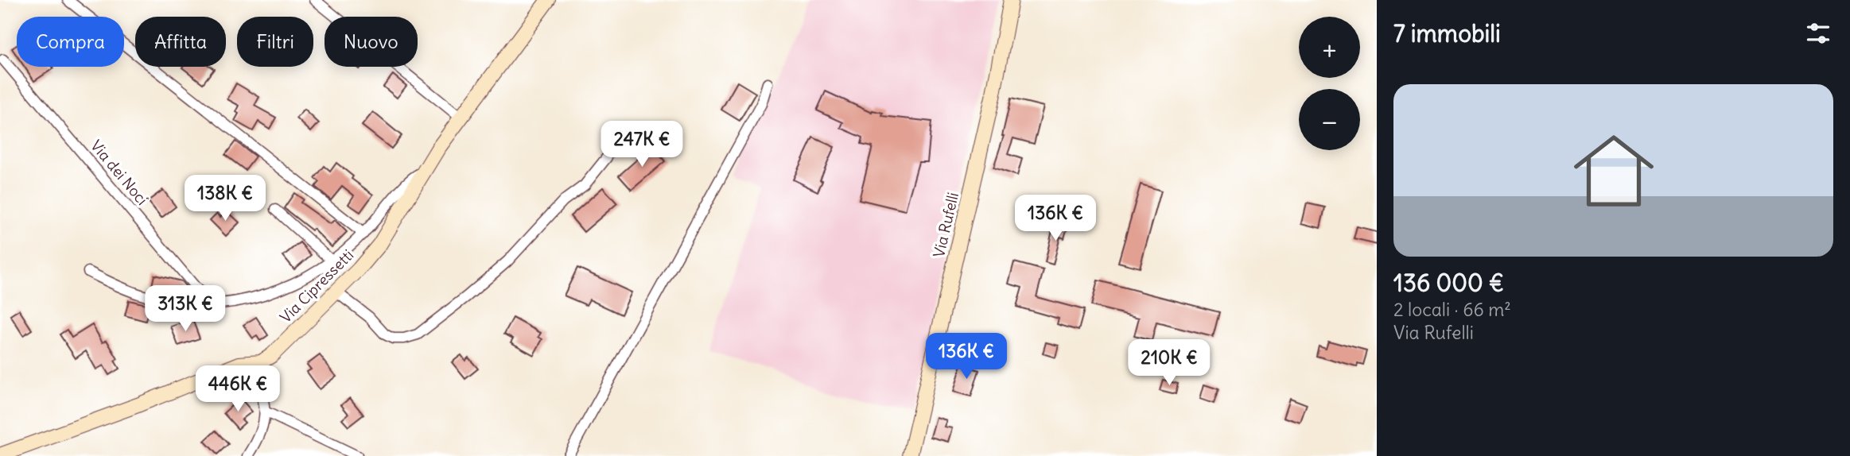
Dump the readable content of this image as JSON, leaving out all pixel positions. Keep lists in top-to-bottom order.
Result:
{
  "streets": {
    "street": ["Via dei Noci", "Via Rufelli", "Via Cipressetti"]
  },
  "page": {
    "heading": "7 immobili",
    "map_buttons": ["+", "−"],
    "chip": [
      "Compra",
      "Affitta",
      "Filtri",
      "Nuovo"
    ],
    "list": [
      {
        "name": "136 000 €",
        "note": "2 locali · 66 m² · Via Rufelli"
      }
    ],
    "price": [
      "247K €",
      "138K €",
      "136K €",
      "313K €",
      "136K €",
      "210K €",
      "446K €"
    ]
  }
}
